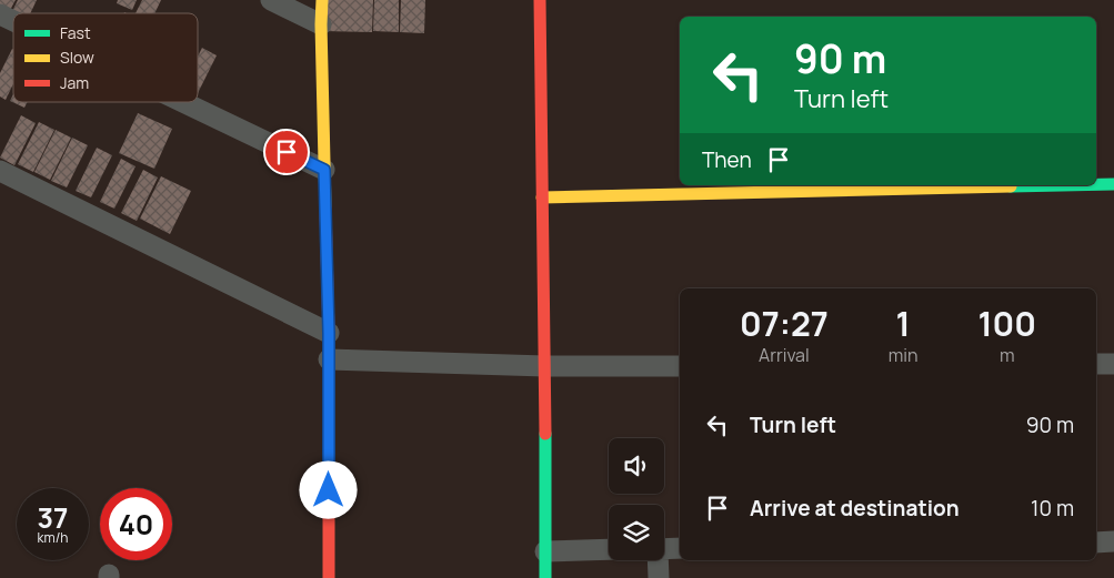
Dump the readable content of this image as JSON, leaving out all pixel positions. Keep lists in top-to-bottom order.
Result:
{
  "legend": ["Fast", "Slow", "Jam"],
  "page": {
    "turn": ["90 m", "Turn left"],
    "then": "Then",
    "eta": [
      "07:27",
      "Arrival",
      "1",
      "min",
      "100",
      "m"
    ],
    "list": [
      {
        "name": "Turn left",
        "value": "90 m"
      },
      {
        "name": "Arrive at destination",
        "value": "10 m"
      }
    ],
    "speed": "37 km/h",
    "limit": "40"
  }
}
